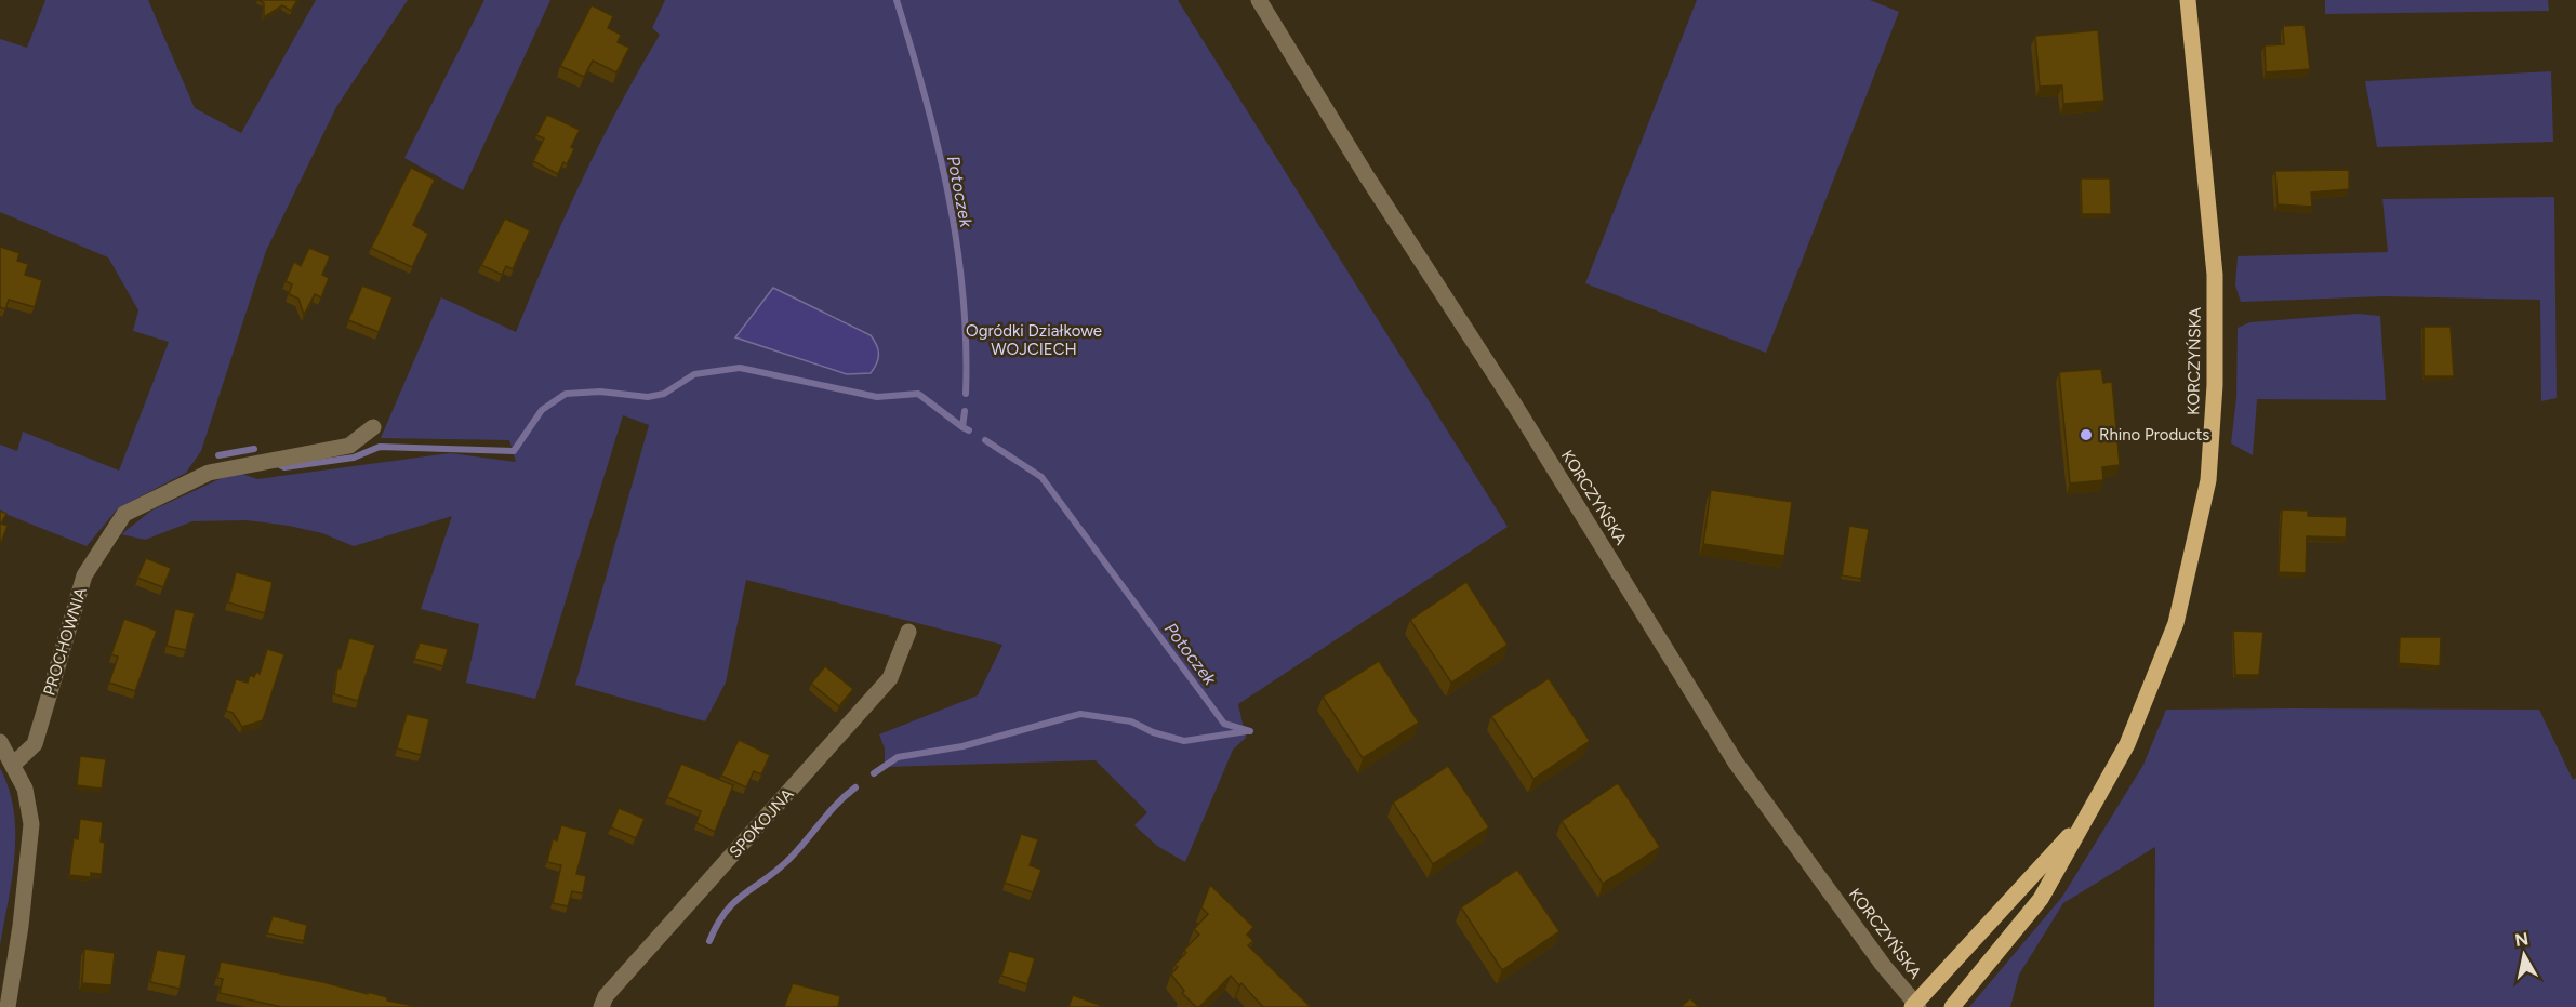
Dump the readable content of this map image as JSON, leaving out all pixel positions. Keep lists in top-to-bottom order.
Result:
{
  "streets": {
    "main road": ["KORCZYŃSKA"],
    "street": ["PROCHOWNIA", "SPOKOJNA"]
  },
  "water": ["Potoczek"],
  "parks": ["Ogródki Działkowe WOJCIECH"],
  "places": ["Rhino Products"],
  "north": "top"
}
